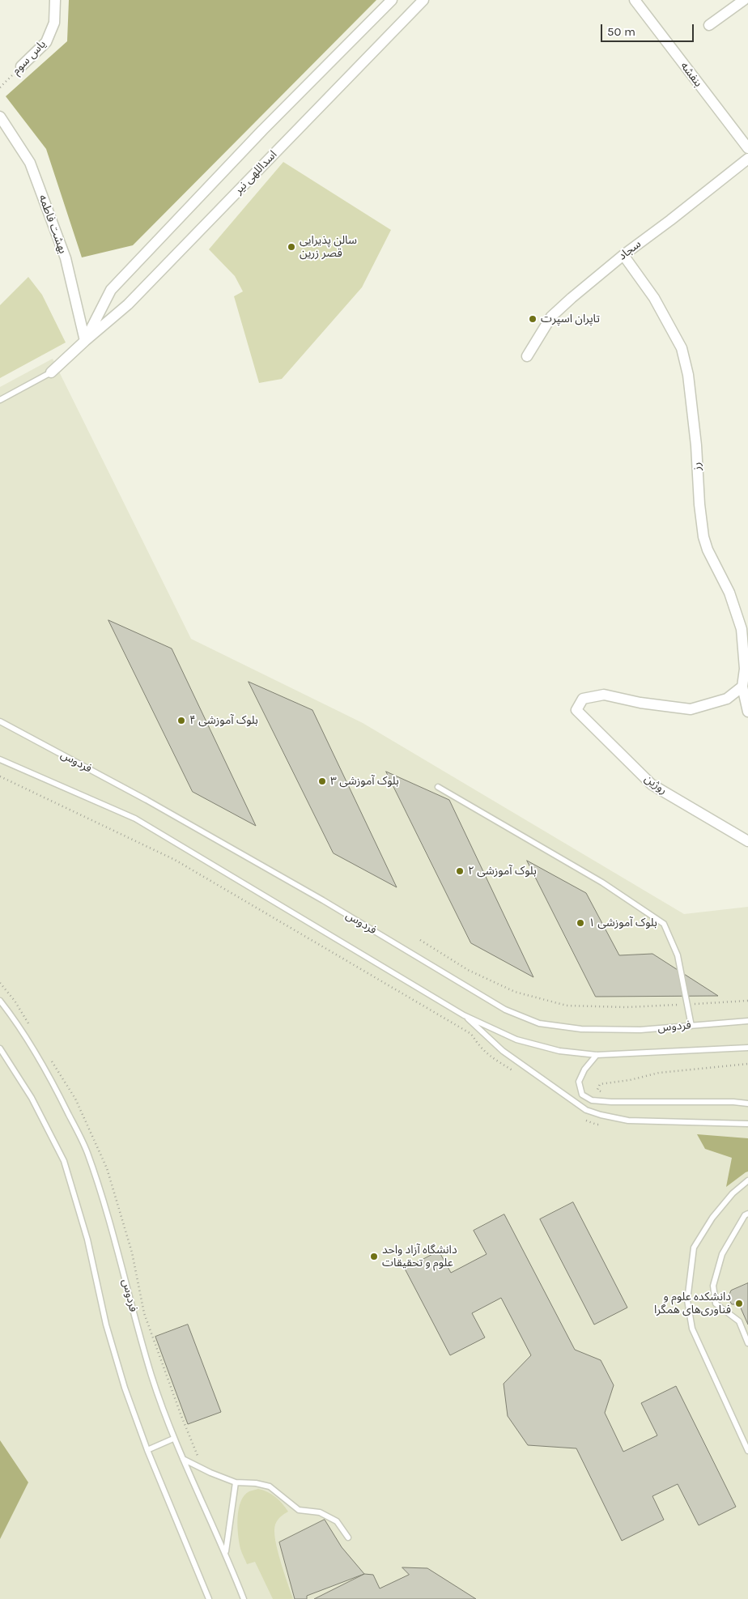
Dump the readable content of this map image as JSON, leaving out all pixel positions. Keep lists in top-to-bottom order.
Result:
{
  "streets": {
    "street": [
      "یاس سوم",
      "بنفشه",
      "اسداللهی نیر",
      "بهشت فاطمه",
      "سجاد",
      "رز",
      "روژین"
    ],
    "lane": ["فردوس"]
  },
  "crossings": [
    ["اسداللهی نیر", "بهشت فاطمه"],
    ["سجاد", "رز"],
    ["رز", "روژین"]
  ],
  "places": [
    "سالن پذیرایی قصر زرین",
    "تاپران اسپرت",
    "بلوک آموزشی ۴",
    "بلوک آموزشی ۳",
    "بلوک آموزشی ۲",
    "بلوک آموزشی ۱",
    "دانشگاه آزاد واحد علوم و تحقیقات",
    "دانشکده علوم و فناوری‌های همگرا"
  ],
  "scale_bar": "50 m"
}
